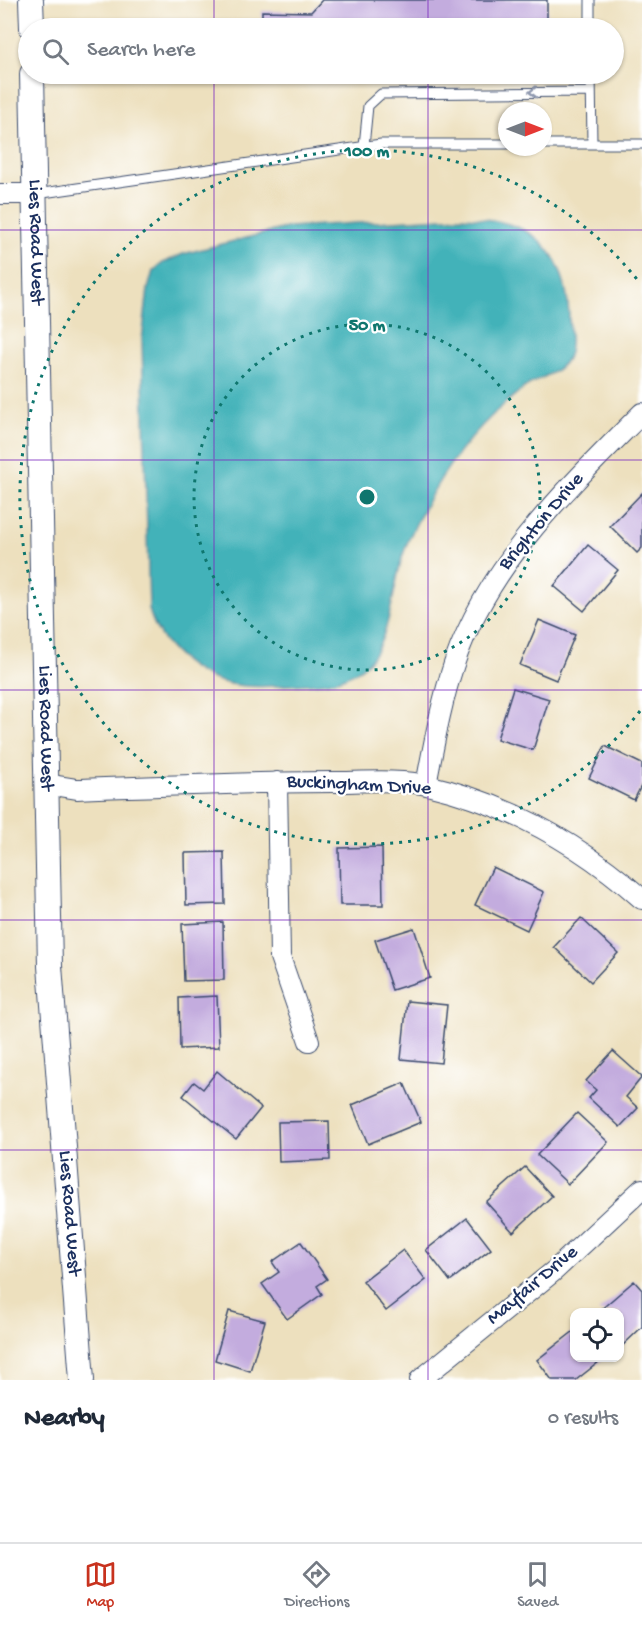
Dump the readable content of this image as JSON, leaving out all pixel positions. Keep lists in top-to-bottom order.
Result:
{
  "streets": {
    "street": [
      "Lies Road West",
      "Brighton Drive",
      "Buckingham Drive",
      "Mayfair Drive"
    ]
  },
  "crossings": [
    ["Lies Road West", "Buckingham Drive"],
    ["Brighton Drive", "Buckingham Drive"]
  ],
  "north": "right",
  "page": {
    "search": "Search here",
    "heading": ["Nearby", "0 results"],
    "nav": ["Map", "Directions", "Saved"]
  },
  "rings": ["100 m", "50 m"]
}
